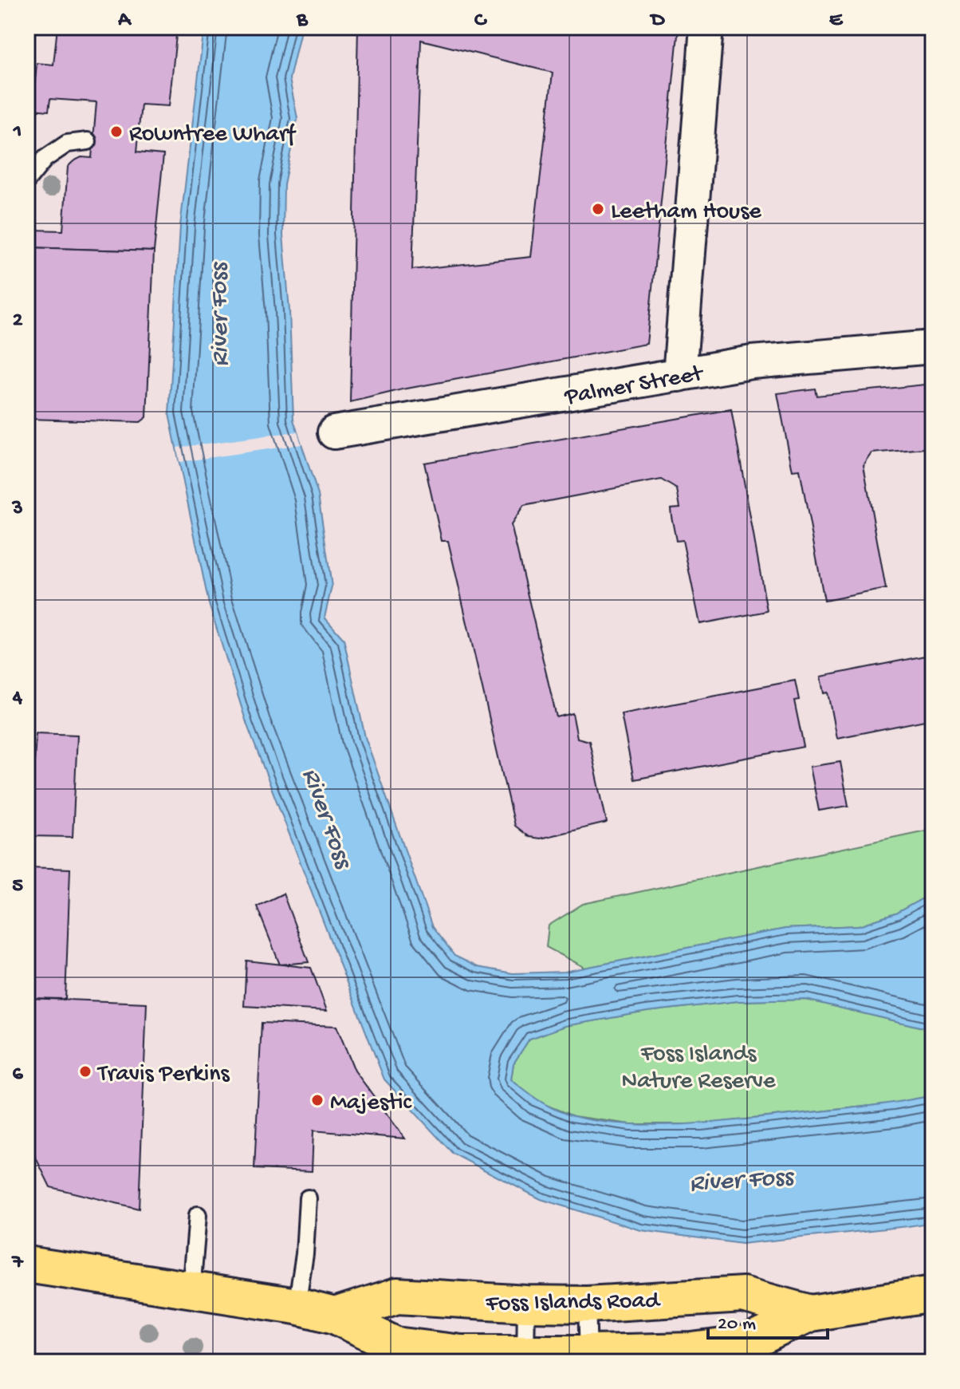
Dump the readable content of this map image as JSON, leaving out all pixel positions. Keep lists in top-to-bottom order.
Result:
{
  "streets": {
    "main road": ["Foss Islands Road"],
    "street": ["Palmer Street"]
  },
  "water": ["River Foss"],
  "parks": ["Foss Islands Nature Reserve"],
  "places": [
    "Rowntree Wharf",
    "Leetham House",
    "Travis Perkins",
    "Majestic"
  ],
  "scale_bar": "20 m",
  "grid": {
    "columns": [
      "A",
      "B",
      "C",
      "D",
      "E"
    ],
    "rows": [
      "1",
      "2",
      "3",
      "4",
      "5",
      "6",
      "7"
    ]
  }
}
